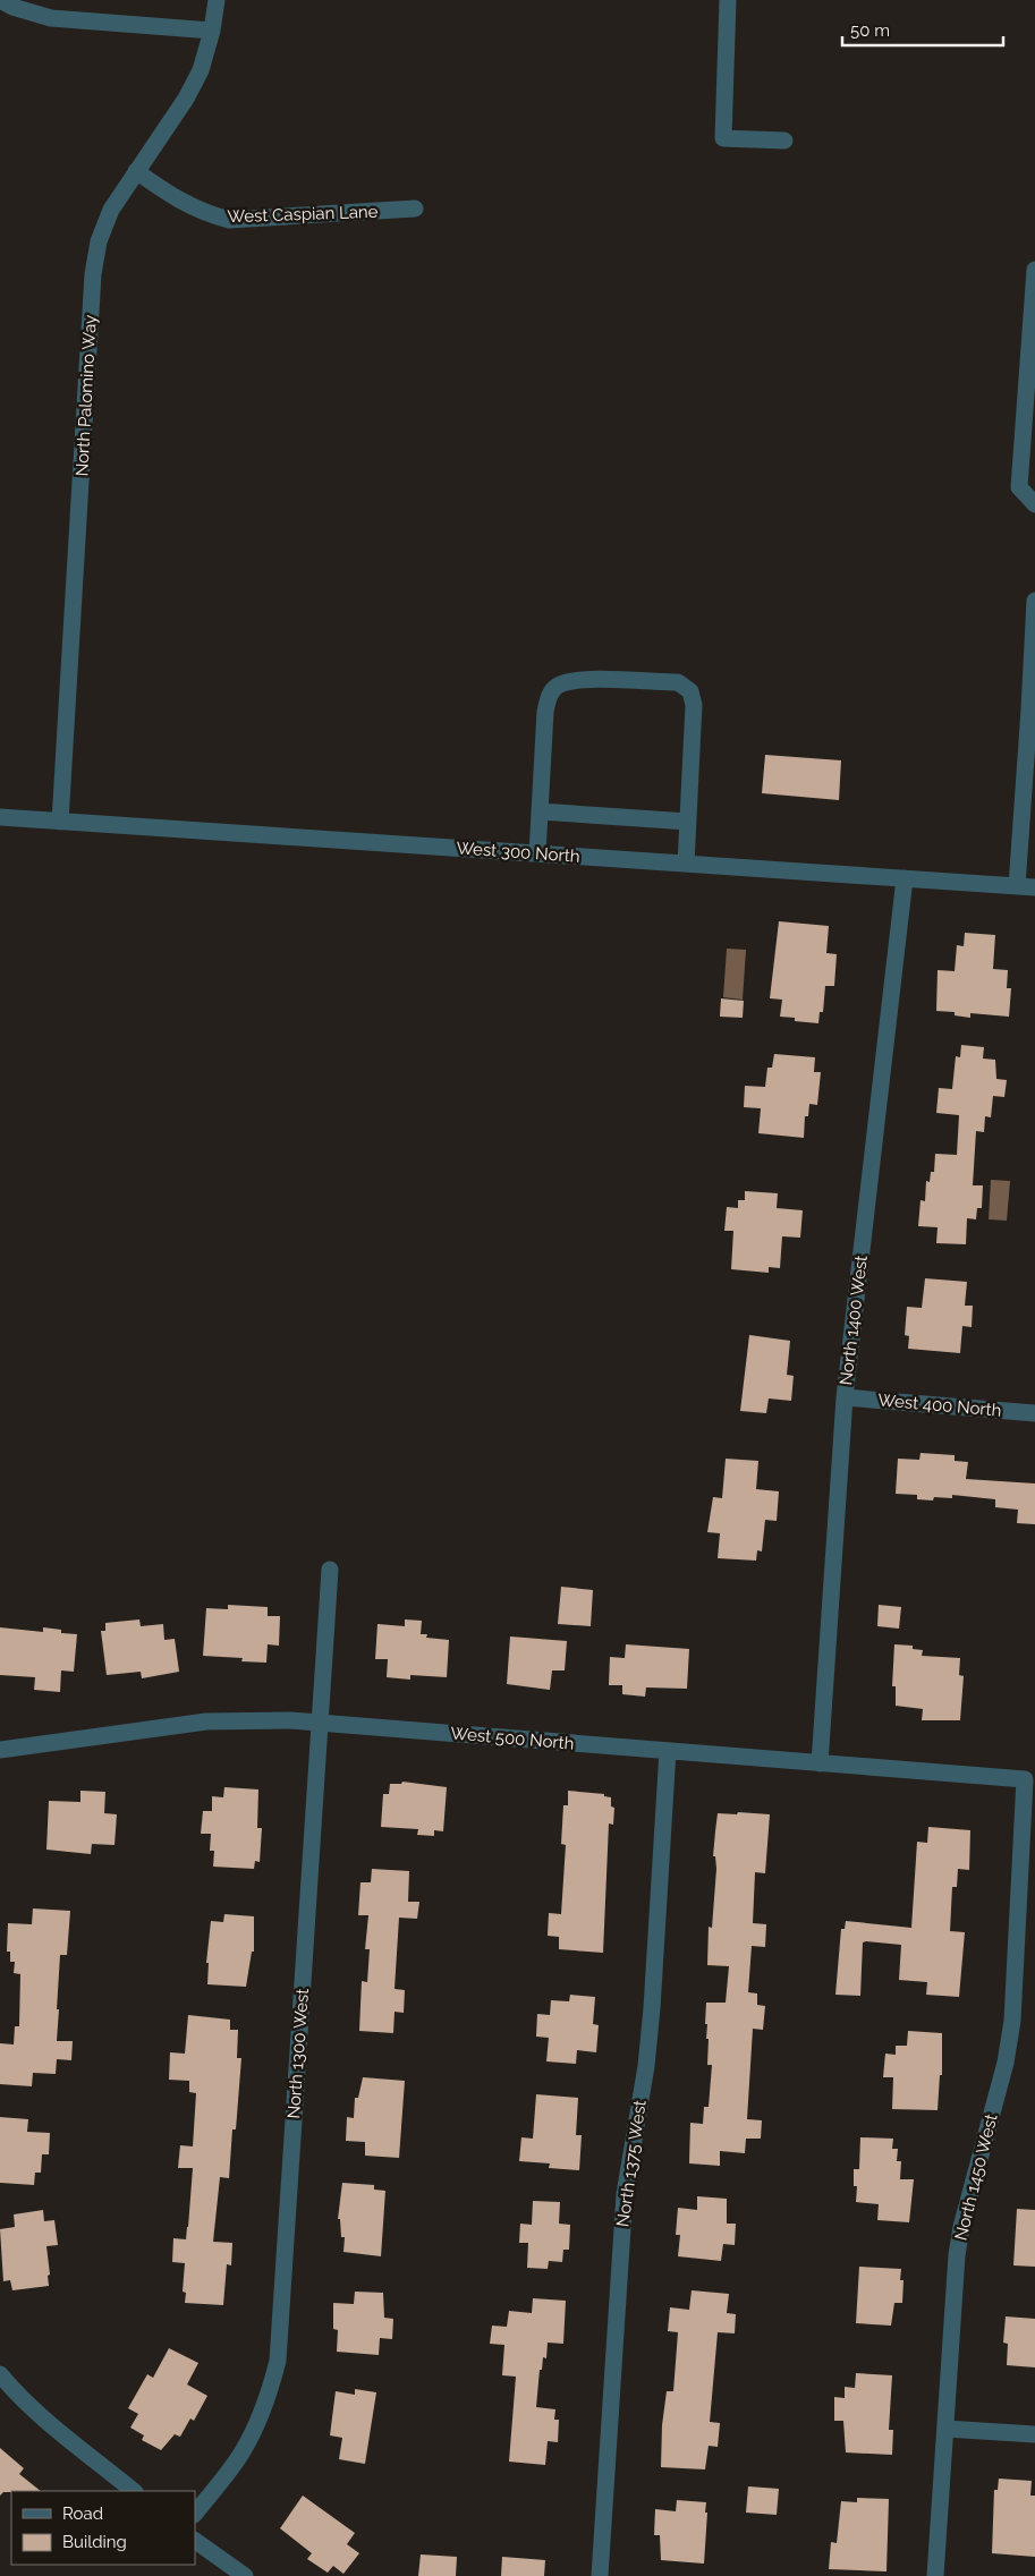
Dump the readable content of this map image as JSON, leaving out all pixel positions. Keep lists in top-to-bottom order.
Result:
{
  "streets": {
    "street": [
      "West Caspian Lane",
      "North Palomino Way",
      "West 300 North",
      "North 1400 West",
      "West 400 North",
      "West 500 North",
      "North 1300 West",
      "North 1375 West",
      "North 1450 West"
    ]
  },
  "crossings": [
    ["West Caspian Lane", "North Palomino Way"],
    ["North Palomino Way", "West 300 North"],
    ["West 300 North", "North 1400 West"],
    ["North 1400 West", "West 400 North"],
    ["North 1400 West", "West 500 North"],
    ["West 500 North", "North 1300 West"],
    ["West 500 North", "North 1375 West"],
    ["West 500 North", "North 1450 West"]
  ],
  "legend": ["Road", "Building"],
  "scale_bar": "50 m"
}
